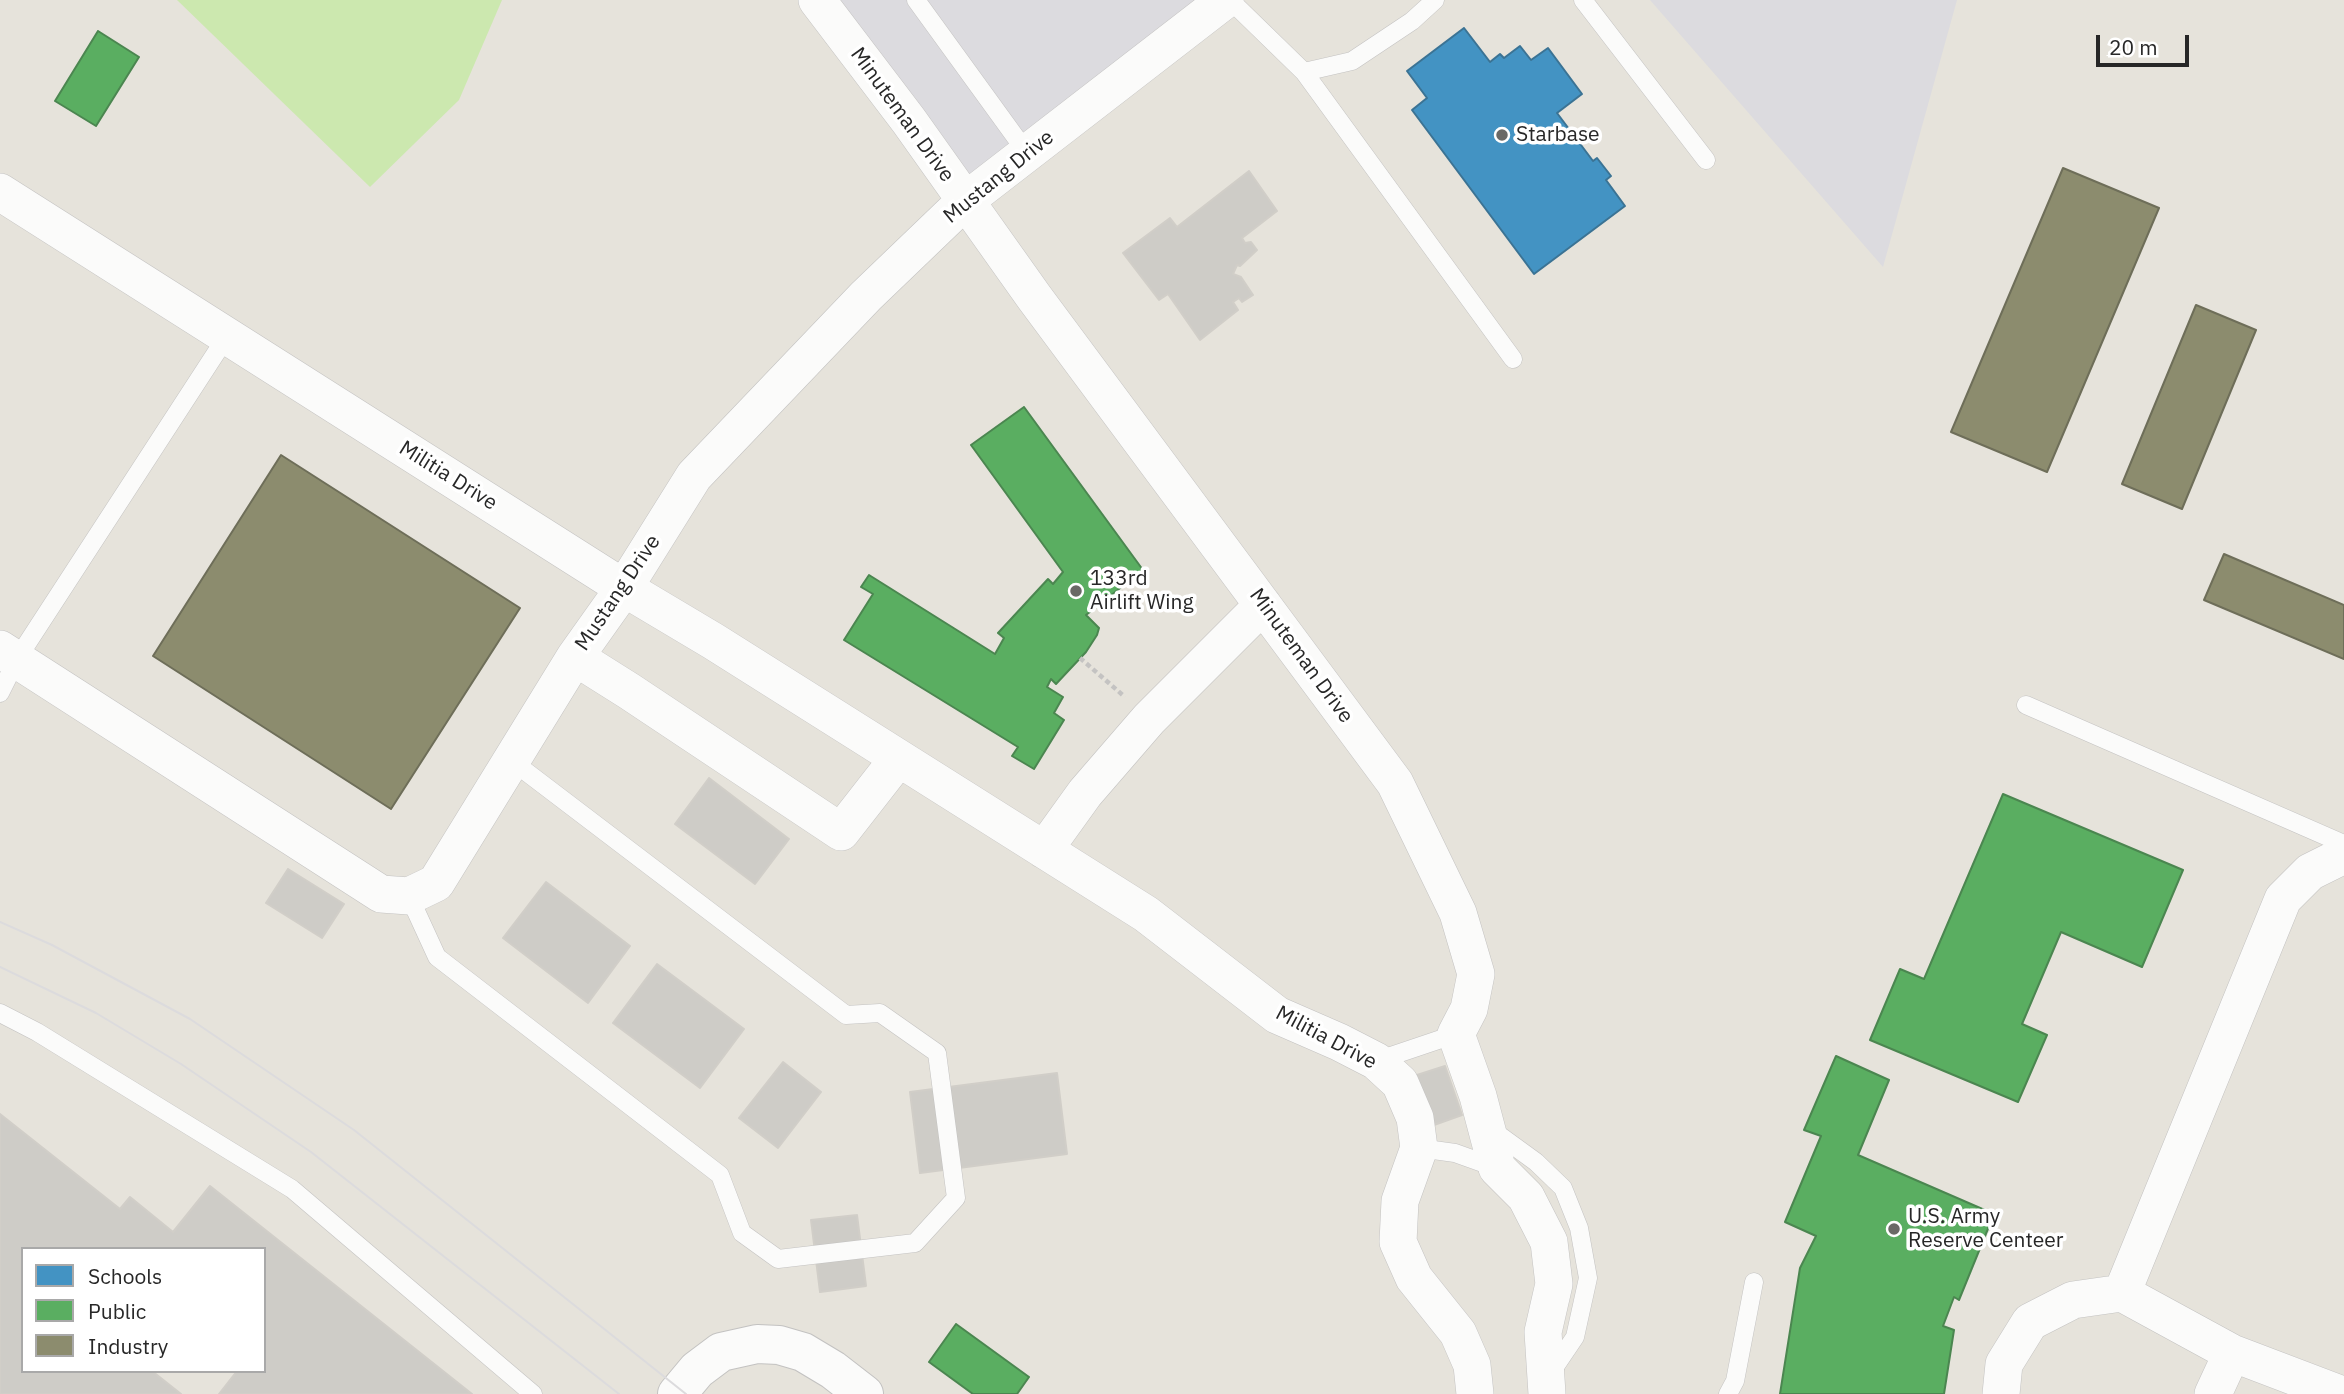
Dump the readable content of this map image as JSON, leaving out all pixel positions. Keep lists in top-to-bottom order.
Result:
{
  "streets": {
    "street": ["Minuteman Drive", "Mustang Drive", "Militia Drive"]
  },
  "crossings": [
    ["Minuteman Drive", "Mustang Drive"],
    ["Mustang Drive", "Militia Drive"]
  ],
  "places": ["Starbase", "133rd Airlift Wing", "U.S. Army Reserve Centeer"],
  "legend": ["Schools", "Public", "Industry"],
  "scale_bar": "20 m"
}
